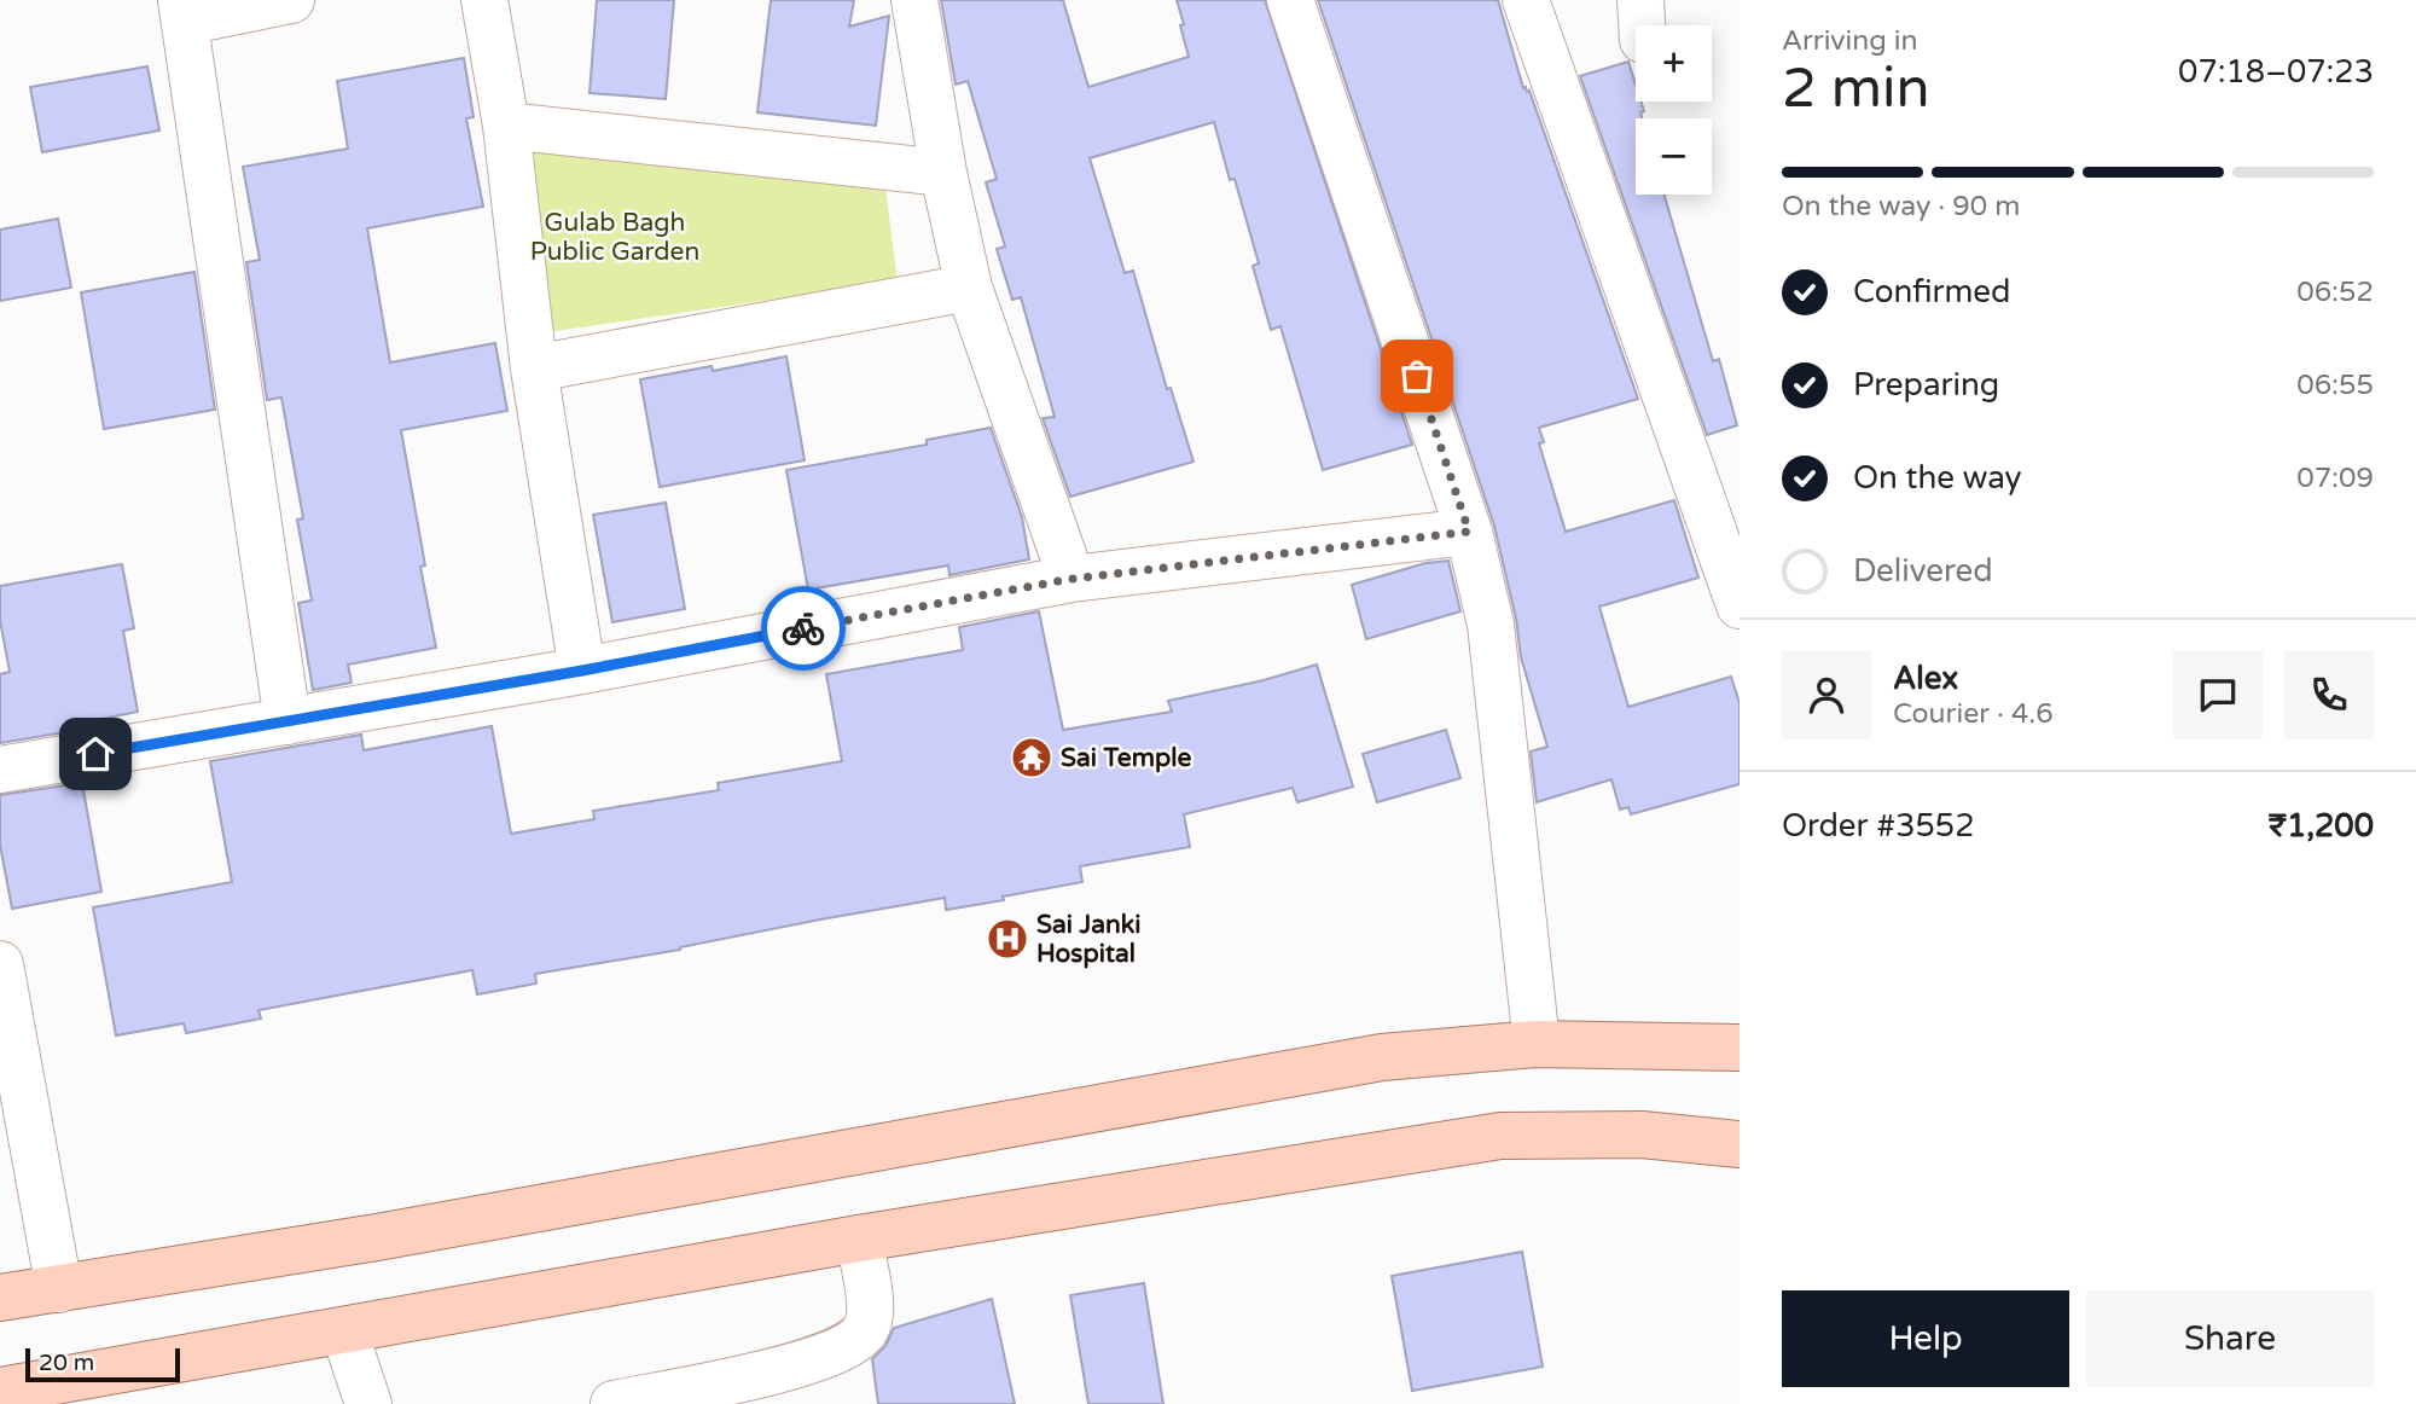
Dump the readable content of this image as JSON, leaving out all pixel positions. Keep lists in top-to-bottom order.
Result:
{
  "parks": ["Gulab Bagh Public Garden"],
  "places": {
    "temple": ["Sai Temple"],
    "hospital": ["Sai Janki Hospital"]
  },
  "scale_bar": "20 m",
  "page": {
    "heading": ["2 min", "Arriving in", "07:18–07:23"],
    "panel": [
      "Alex",
      "Courier · 4.6",
      "Order #3552",
      "₹1,200"
    ],
    "map_buttons": ["+", "−"],
    "bar": "On the way · 90 m",
    "list": [
      ["Confirmed", "06:52"],
      ["Preparing", "06:55"],
      ["On the way", "07:09"],
      "Delivered"
    ],
    "buttons": ["Help", "Share"],
    "scale": "20 m"
  }
}
